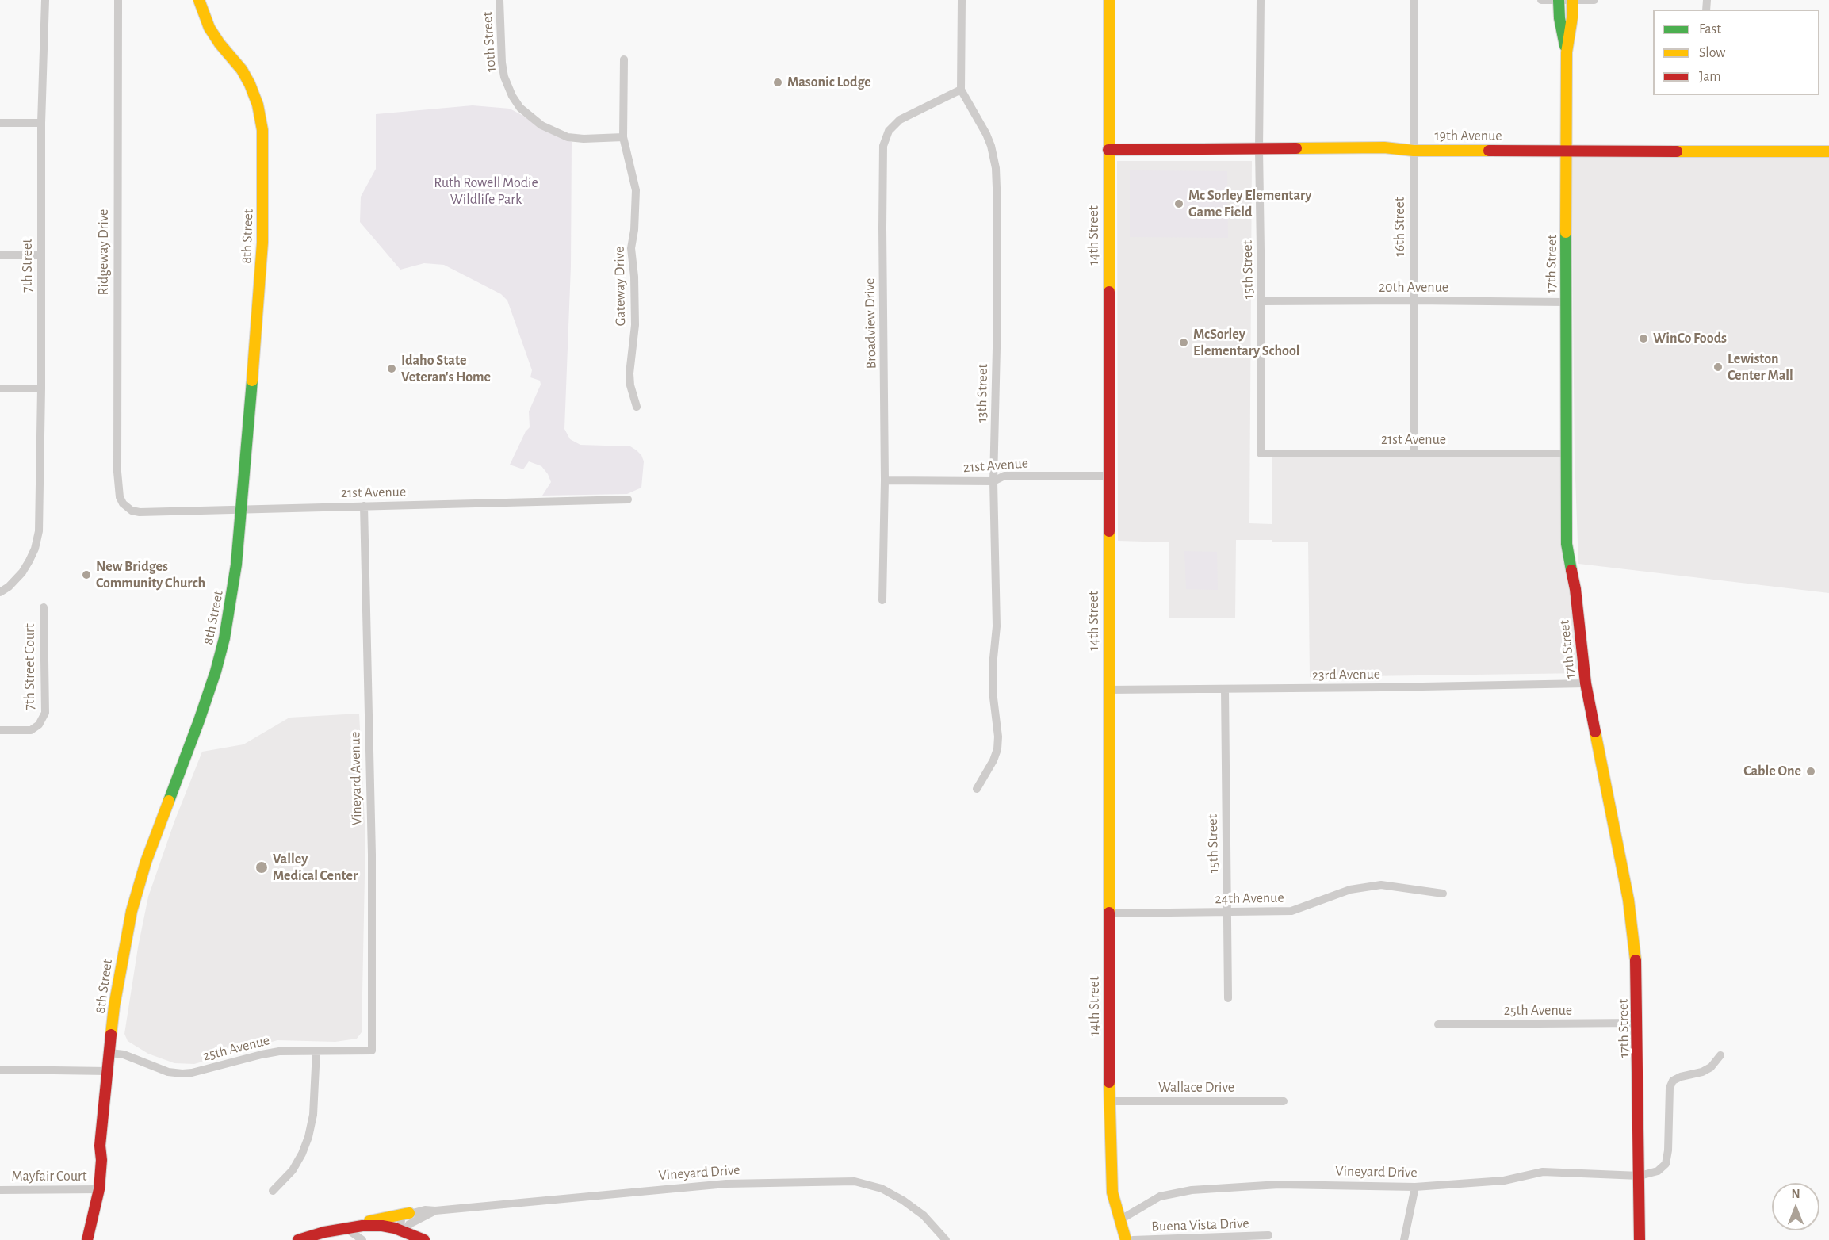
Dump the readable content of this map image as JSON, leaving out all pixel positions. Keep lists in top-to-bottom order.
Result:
{
  "streets": {
    "main road": [
      "19th Avenue",
      "14th Street",
      "8th Street",
      "17th Street"
    ],
    "street": [
      "10th Street",
      "16th Street",
      "Ridgeway Drive",
      "7th Street",
      "15th Street",
      "Gateway Drive",
      "20th Avenue",
      "Broadview Drive",
      "13th Street",
      "21st Avenue",
      "7th Street Court",
      "23rd Avenue",
      "Vineyard Avenue",
      "24th Avenue",
      "25th Avenue",
      "Wallace Drive",
      "Vineyard Drive",
      "Mayfair Court",
      "Buena Vista Drive"
    ]
  },
  "crossings": [
    ["10th Street", "Gateway Drive"],
    ["19th Avenue", "16th Street"],
    ["19th Avenue", "14th Street"],
    ["19th Avenue", "17th Street"],
    ["19th Avenue", "15th Street"],
    ["16th Street", "20th Avenue"],
    ["16th Street", "21st Avenue"],
    ["14th Street", "21st Avenue"],
    ["14th Street", "23rd Avenue"],
    ["14th Street", "24th Avenue"],
    ["14th Street", "Wallace Drive"],
    ["14th Street", "Vineyard Drive"],
    ["8th Street", "21st Avenue"],
    ["8th Street", "25th Avenue"],
    ["8th Street", "Mayfair Court"],
    ["Ridgeway Drive", "21st Avenue"],
    ["17th Street", "20th Avenue"],
    ["17th Street", "21st Avenue"],
    ["17th Street", "23rd Avenue"],
    ["17th Street", "25th Avenue"],
    ["17th Street", "Vineyard Drive"],
    ["15th Street", "20th Avenue"],
    ["15th Street", "21st Avenue"],
    ["15th Street", "23rd Avenue"],
    ["15th Street", "24th Avenue"],
    ["Broadview Drive", "13th Street"],
    ["Broadview Drive", "21st Avenue"],
    ["13th Street", "21st Avenue"],
    ["21st Avenue", "Vineyard Avenue"],
    ["Vineyard Avenue", "25th Avenue"]
  ],
  "parks": ["Ruth Rowell Modie Wildlife Park"],
  "places": [
    "Masonic Lodge",
    "Mc Sorley Elementary Game Field",
    "WinCo Foods",
    "McSorley Elementary School",
    "Lewiston Center Mall",
    "Idaho State Veteran's Home",
    "New Bridges Community Church",
    "Cable One",
    "Valley Medical Center"
  ],
  "legend": ["Fast", "Slow", "Jam"],
  "north": "top"
}
